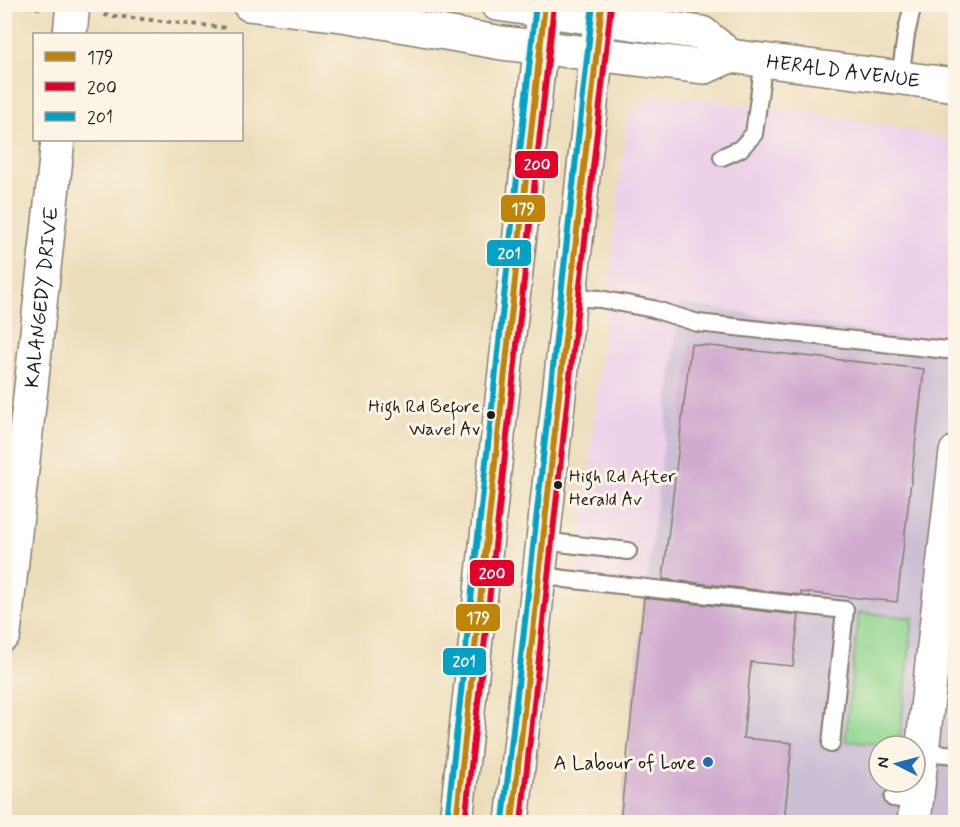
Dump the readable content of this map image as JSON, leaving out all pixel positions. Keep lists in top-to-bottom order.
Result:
{
  "streets": {
    "street": ["HERALD AVENUE", "KALANGEDY DRIVE"]
  },
  "places": ["High Rd Before Wavel Av", "High Rd After Herald Av", "A Labour of Love"],
  "lines": ["transit line 179", "transit line 201", "transit line 200"],
  "legend": ["179", "200", "201"],
  "north": "left"
}
